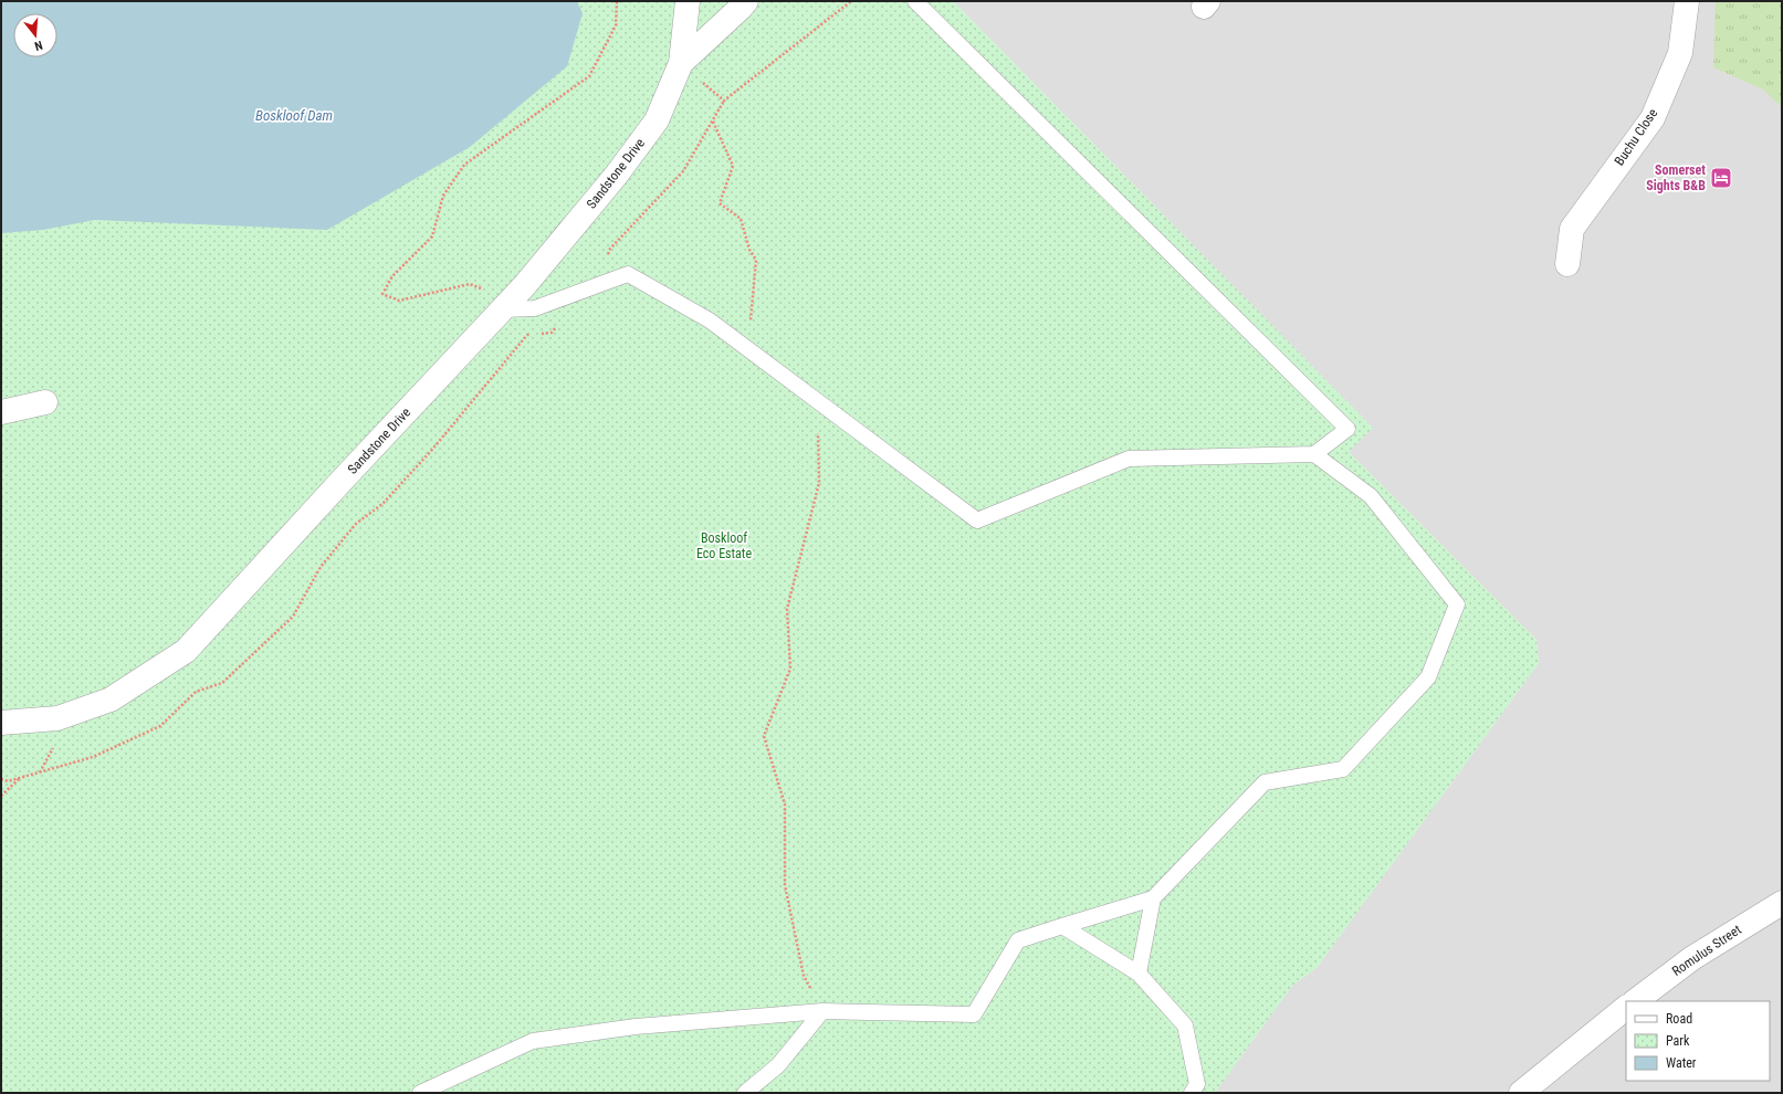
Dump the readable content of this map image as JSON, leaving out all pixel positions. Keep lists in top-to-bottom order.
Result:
{
  "streets": {
    "street": ["Buchu Close", "Sandstone Drive", "Romulus Street"]
  },
  "water": ["Boskloof Dam"],
  "parks": ["Boskloof Eco Estate"],
  "places": {
    "hotel": ["Somerset Sights B&B"]
  },
  "legend": ["Road", "Park", "Water"],
  "north": "bottom"
}
